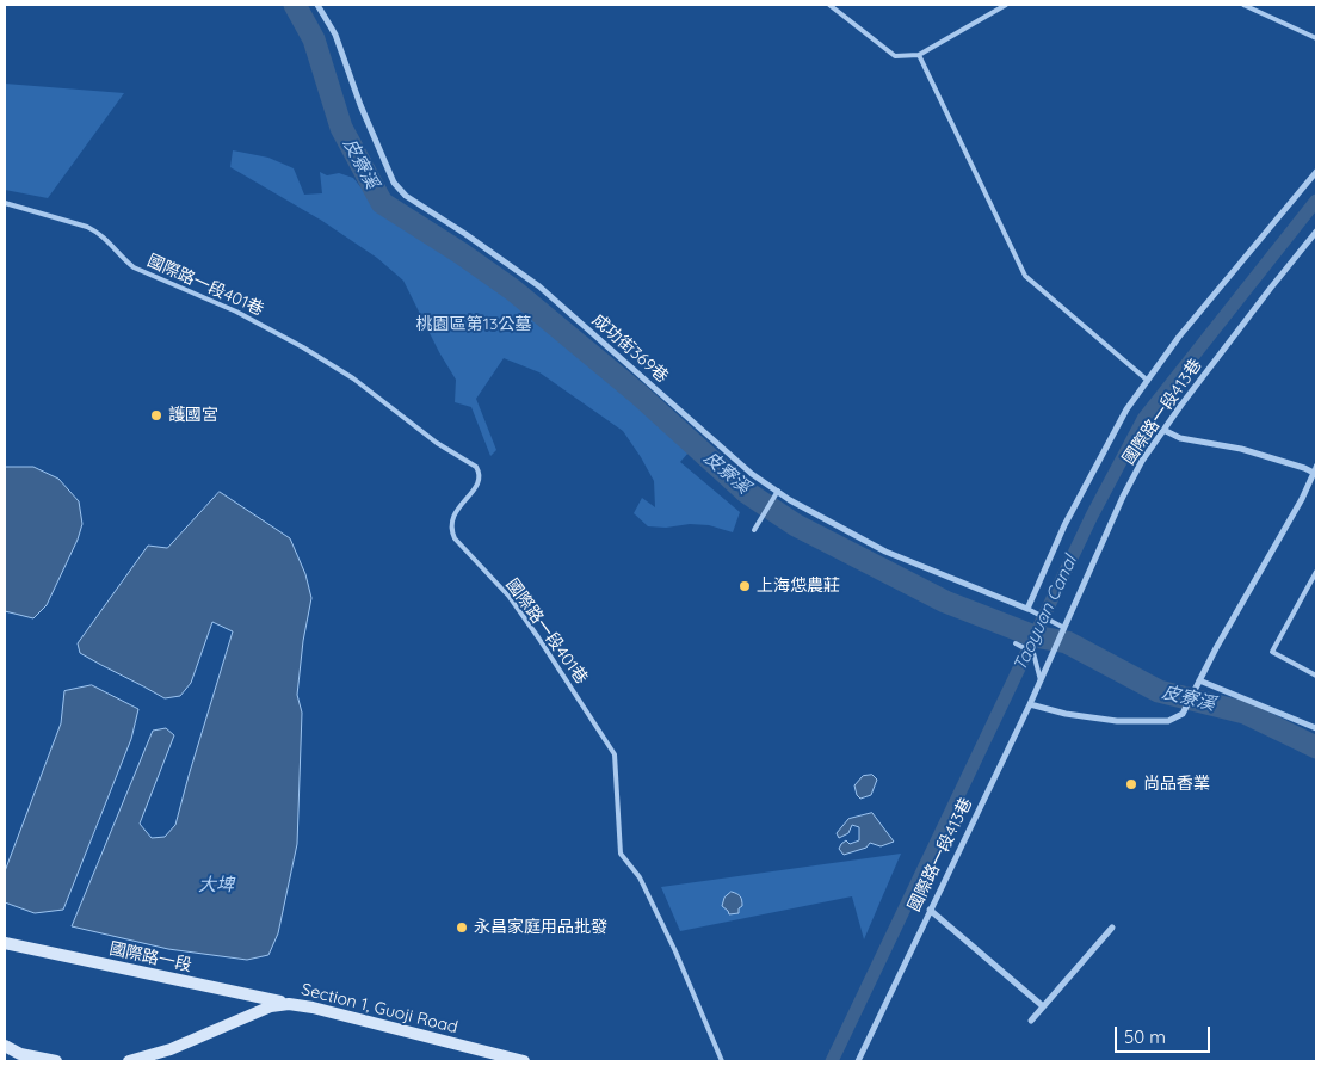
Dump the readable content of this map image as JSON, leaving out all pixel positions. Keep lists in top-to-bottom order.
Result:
{
  "streets": {
    "street": [
      "成功街369巷",
      "國際路一段413巷",
      "國際路一段",
      "Section 1, Guoji Road"
    ],
    "lane": ["國際路一段401巷"]
  },
  "crossings": [
    ["國際路一段", "Section 1, Guoji Road"]
  ],
  "water": ["皮寮溪", "Taoyuan Canal", "大埤"],
  "parks": ["桃園區第13公墓"],
  "places": [
    "護國宮",
    "上海怹農莊",
    "尚品香業",
    "永昌家庭用品批發"
  ],
  "scale_bar": "50 m"
}
